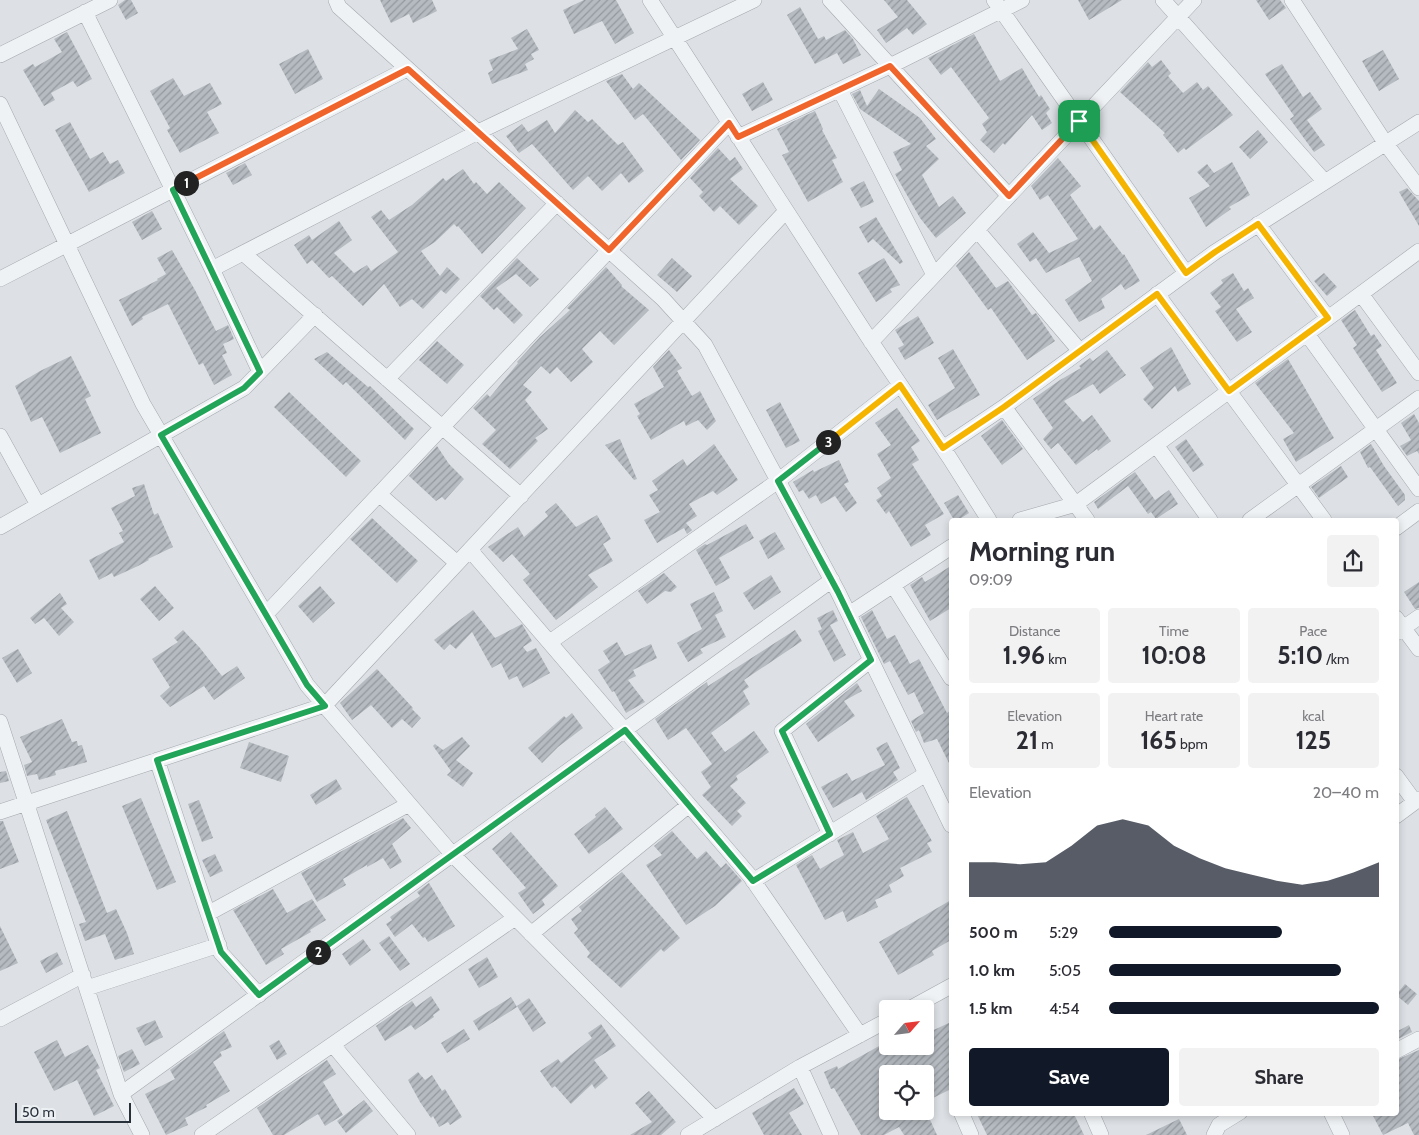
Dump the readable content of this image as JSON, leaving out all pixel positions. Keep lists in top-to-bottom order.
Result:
{
  "scale_bar": "50 m",
  "north": "top right",
  "page": {
    "pins": ["1", "3", "2"],
    "heading": ["Morning run", "09:09"],
    "stats": [
      ["Distance", "1.96 km"],
      ["Time", "10:08"],
      ["Pace", "5:10 /km"],
      ["Elevation", "21 m"],
      ["Heart rate", "165 bpm"],
      ["kcal", "125"]
    ],
    "chart": ["Elevation", "20–40 m"],
    "list": [
      {
        "name": "500 m",
        "note": "5:29"
      },
      {
        "name": "1.0 km",
        "note": "5:05"
      },
      {
        "name": "1.5 km",
        "note": "4:54"
      }
    ],
    "buttons": ["Save", "Share"],
    "scale": "50 m"
  }
}
